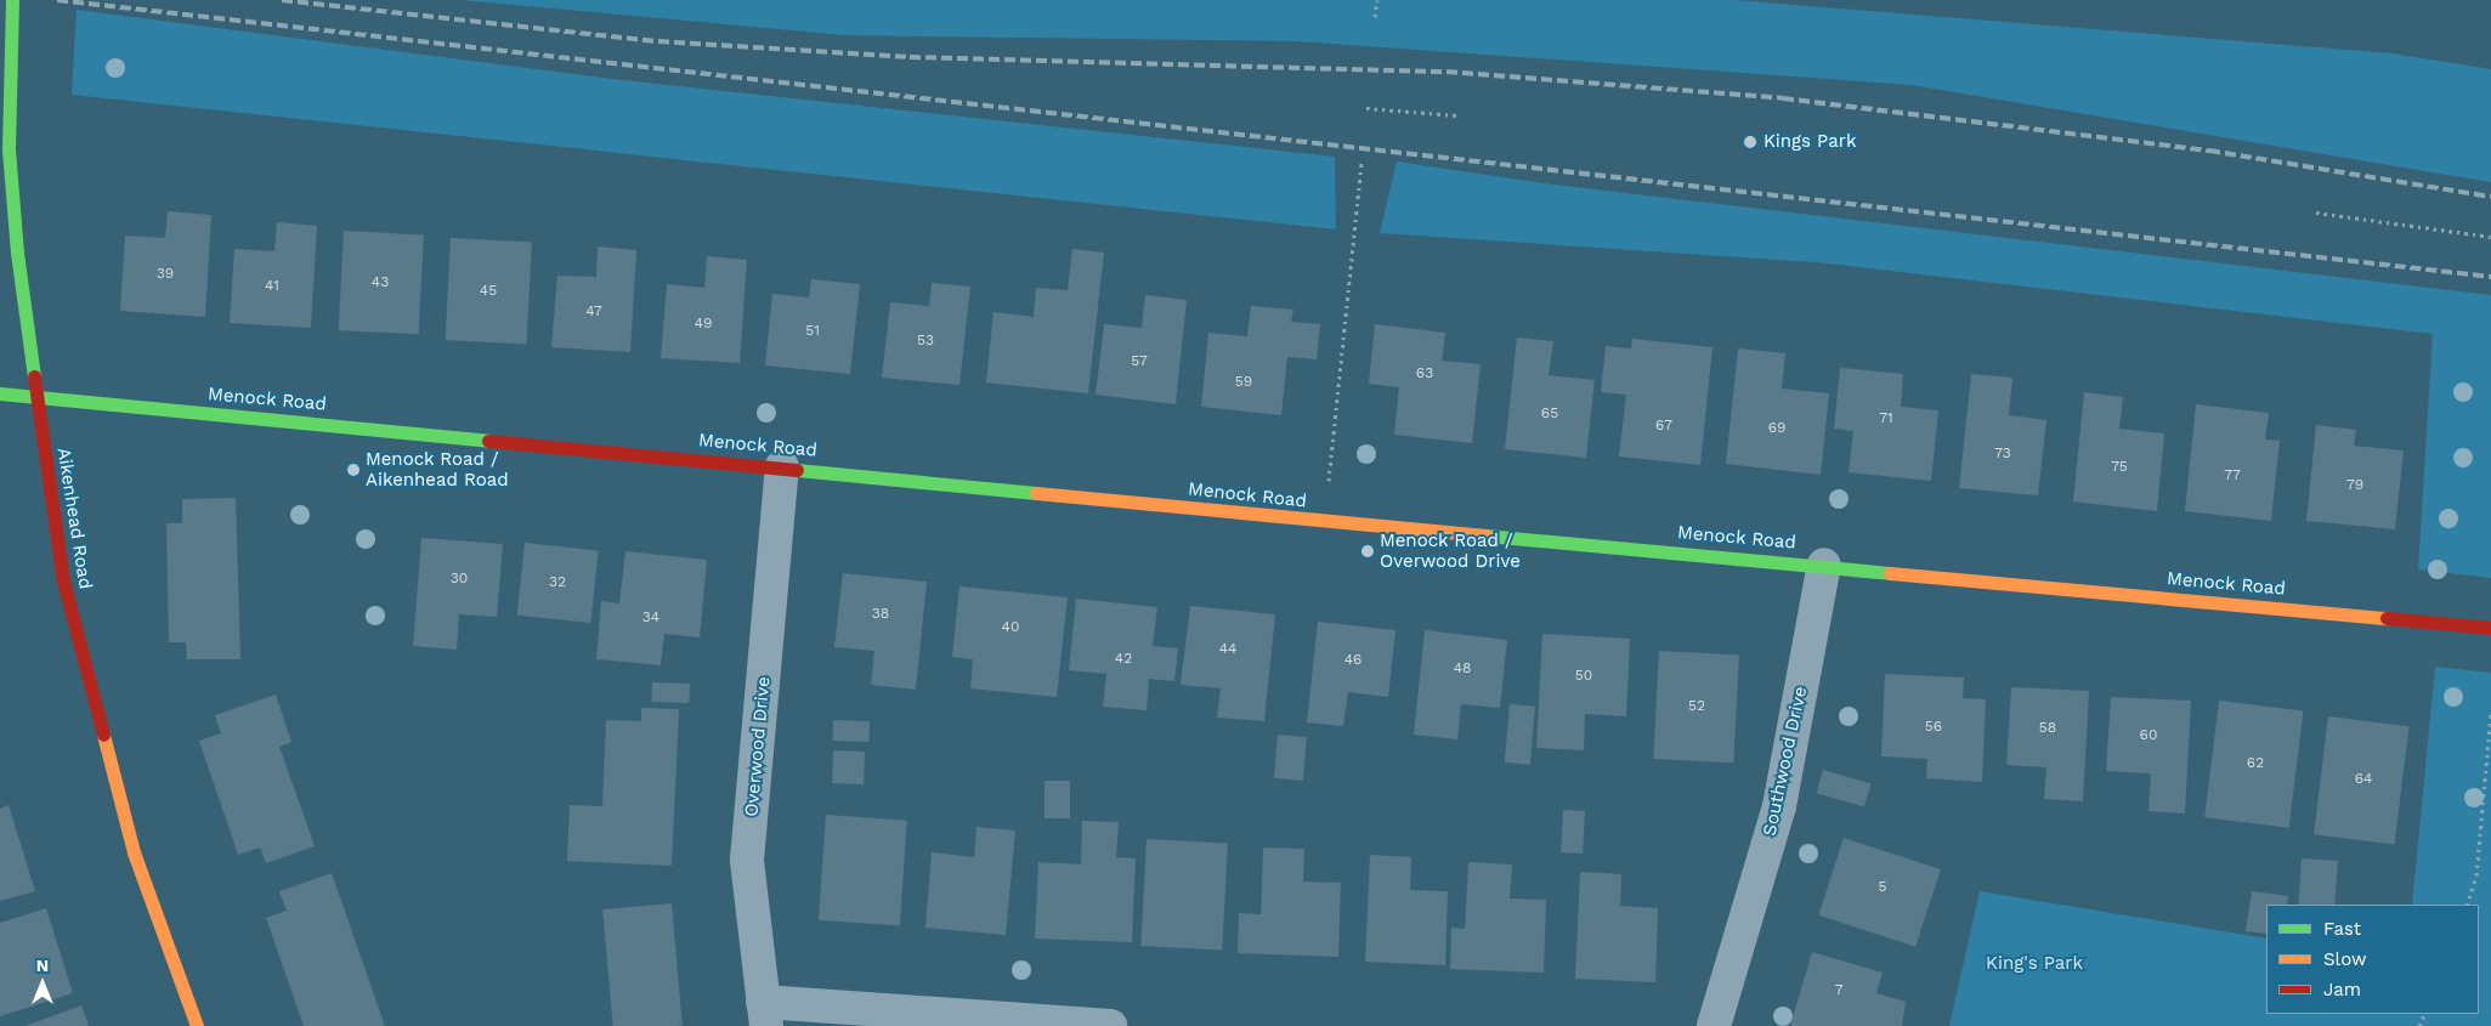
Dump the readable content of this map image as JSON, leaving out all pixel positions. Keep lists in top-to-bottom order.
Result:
{
  "streets": {
    "street": [
      "Menock Road",
      "Aikenhead Road",
      "Overwood Drive",
      "Southwood Drive"
    ]
  },
  "crossings": [
    ["Menock Road", "Aikenhead Road"],
    ["Menock Road", "Overwood Drive"],
    ["Menock Road", "Southwood Drive"]
  ],
  "parks": ["King's Park"],
  "places": ["Kings Park", "Menock Road / Aikenhead Road", "Menock Road / Overwood Drive"],
  "house_numbers": [
    "39",
    "43",
    "41",
    "45",
    "47",
    "49",
    "51",
    "53",
    "57",
    "63",
    "59",
    "65",
    "71",
    "67",
    "69",
    "73",
    "75",
    "77",
    "79",
    "30",
    "32",
    "38",
    "34",
    "40",
    "44",
    "42",
    "46",
    "48",
    "50",
    "52",
    "56",
    "58",
    "60",
    "62",
    "64",
    "5",
    "7"
  ],
  "legend": ["Fast", "Slow", "Jam"],
  "north": "top"
}
